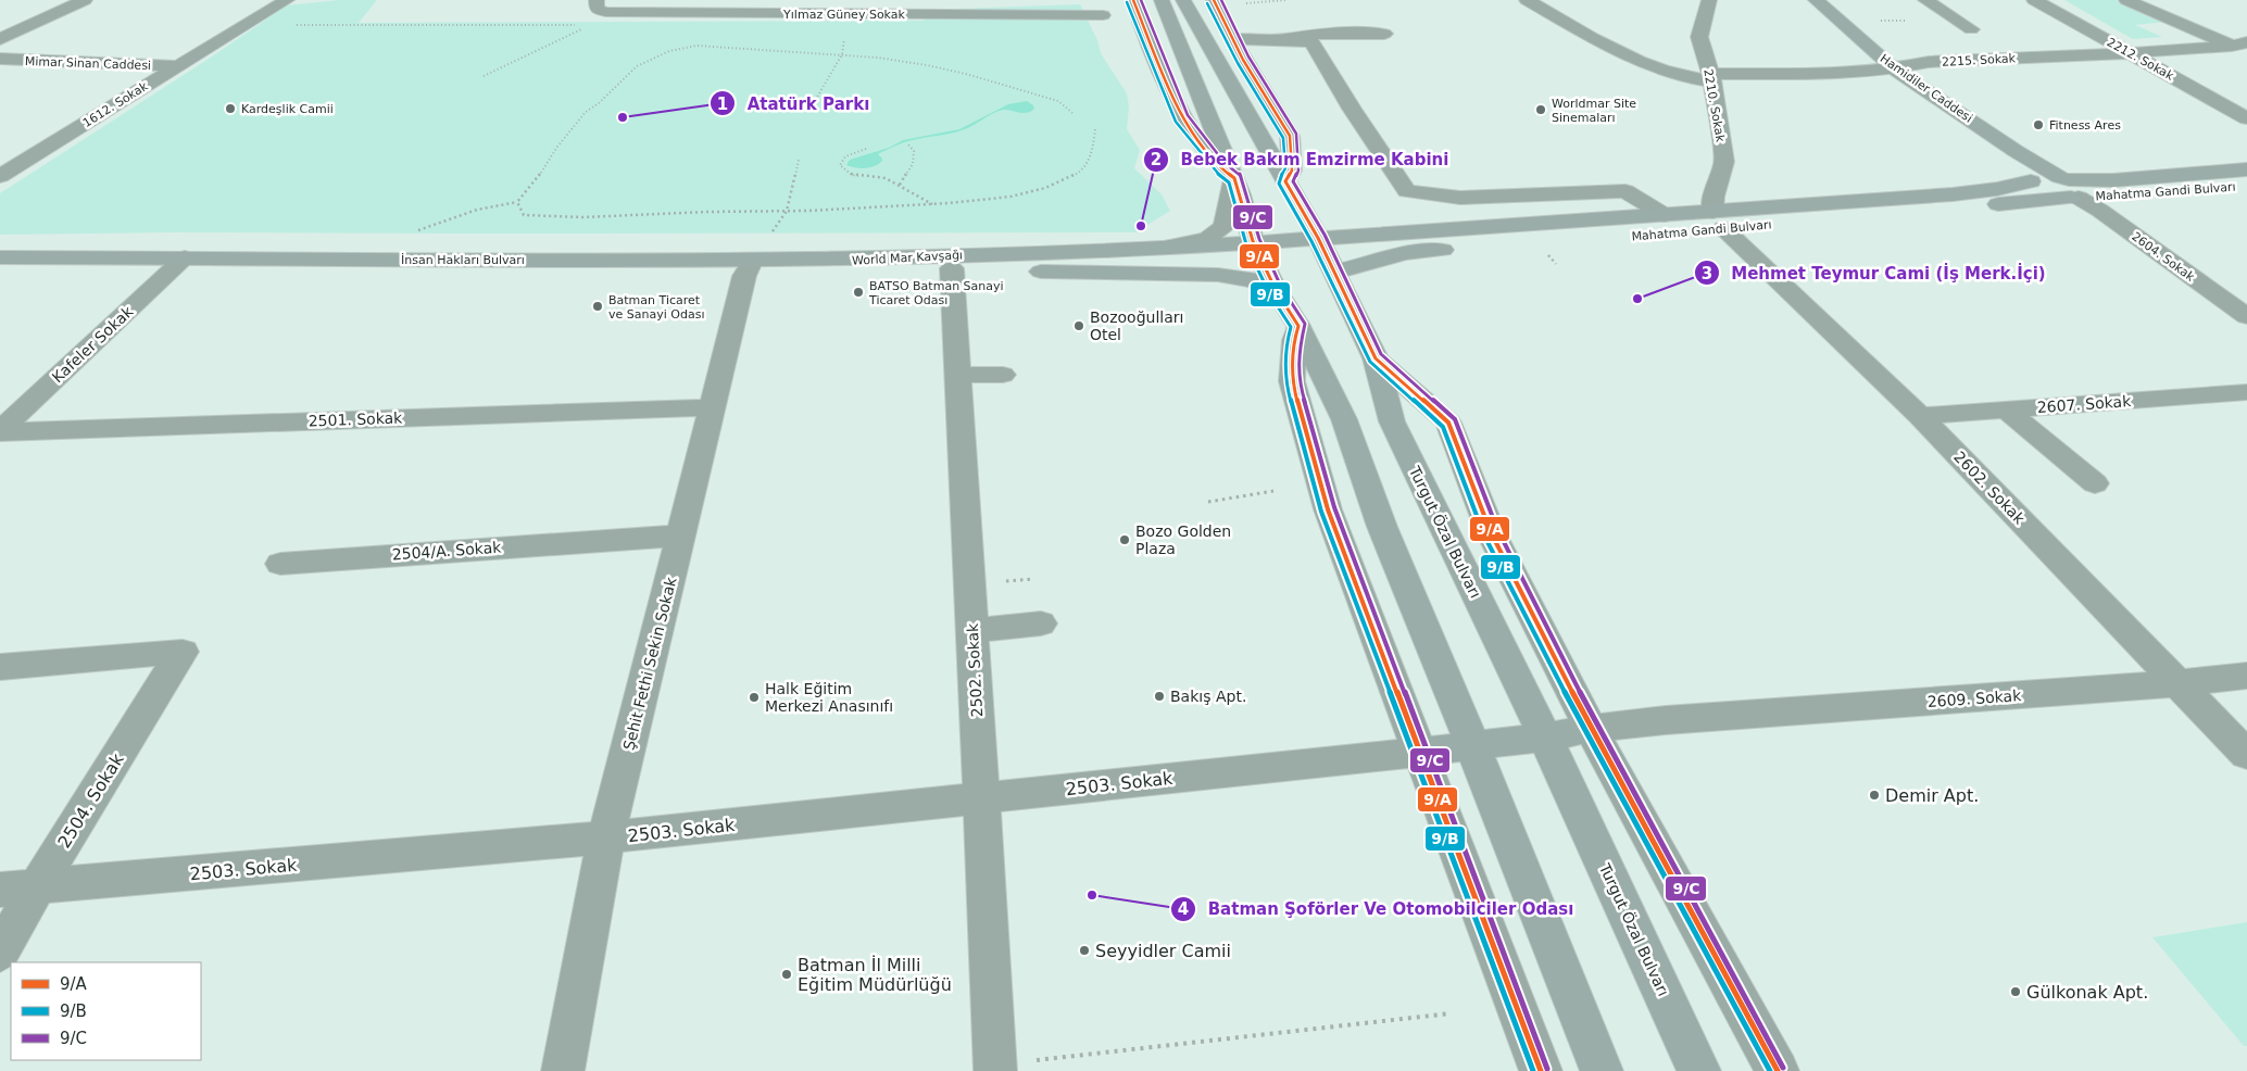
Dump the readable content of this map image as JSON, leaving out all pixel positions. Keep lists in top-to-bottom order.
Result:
{
  "streets": {
    "main road": [
      "Hamidiler Caddesi",
      "Mahatma Gandi Bulvarı",
      "World Mar Kavşağı",
      "İnsan Hakları Bulvarı",
      "Turgut Özal Bulvarı"
    ],
    "street": [
      "Yılmaz Güney Sokak",
      "2212. Sokak",
      "2215. Sokak",
      "Mimar Sinan Caddesi",
      "1612. Sokak",
      "2210. Sokak",
      "2604. Sokak",
      "Kafeler Sokak",
      "2607. Sokak",
      "2501. Sokak",
      "2602. Sokak",
      "2504/A. Sokak",
      "Şehit Fethi Sekin Sokak",
      "2502. Sokak",
      "2609. Sokak",
      "2503. Sokak",
      "2504. Sokak"
    ]
  },
  "crossings": [
    ["2212. Sokak", "2215. Sokak"],
    ["2215. Sokak", "Hamidiler Caddesi"],
    ["2215. Sokak", "2210. Sokak"],
    ["Mimar Sinan Caddesi", "1612. Sokak"],
    ["Hamidiler Caddesi", "Mahatma Gandi Bulvarı"],
    ["Hamidiler Caddesi", "2604. Sokak"],
    ["2210. Sokak", "Mahatma Gandi Bulvarı"],
    ["2210. Sokak", "2602. Sokak"],
    ["Mahatma Gandi Bulvarı", "2604. Sokak"],
    ["Mahatma Gandi Bulvarı", "World Mar Kavşağı"],
    ["Mahatma Gandi Bulvarı", "2602. Sokak"],
    ["Mahatma Gandi Bulvarı", "Turgut Özal Bulvarı"],
    ["World Mar Kavşağı", "İnsan Hakları Bulvarı"],
    ["World Mar Kavşağı", "Turgut Özal Bulvarı"],
    ["World Mar Kavşağı", "2502. Sokak"],
    ["İnsan Hakları Bulvarı", "Kafeler Sokak"],
    ["İnsan Hakları Bulvarı", "Şehit Fethi Sekin Sokak"],
    ["Kafeler Sokak", "2501. Sokak"],
    ["2607. Sokak", "2602. Sokak"],
    ["2501. Sokak", "Şehit Fethi Sekin Sokak"],
    ["2602. Sokak", "2609. Sokak"],
    ["2504/A. Sokak", "Şehit Fethi Sekin Sokak"],
    ["Şehit Fethi Sekin Sokak", "2503. Sokak"],
    ["2502. Sokak", "2503. Sokak"],
    ["2503. Sokak", "2504. Sokak"]
  ],
  "places": [
    "Kardeşlik Camii",
    "Worldmar Site Sinemaları",
    "Atatürk Parkı",
    "Fitness Ares",
    "Bebek Bakım Emzirme Kabini",
    "BATSO Batman Sanayi Ticaret Odası",
    "Mehmet Teymur Cami (İş Merk.İçi)",
    "Batman Ticaret ve Sanayi Odası",
    "Bozooğulları Otel",
    "Bozo Golden Plaza",
    "Bakış Apt.",
    "Halk Eğitim Merkezi Anasınıfı",
    "Demir Apt.",
    "Batman Şoförler Ve Otomobilciler Odası",
    "Seyyidler Camii",
    "Batman İl Milli Eğitim Müdürlüğü",
    "Gülkonak Apt."
  ],
  "lines": ["transit line 9/A", "transit line 9/C", "transit line 9/B"],
  "legend": ["9/A", "9/B", "9/C"]
}
